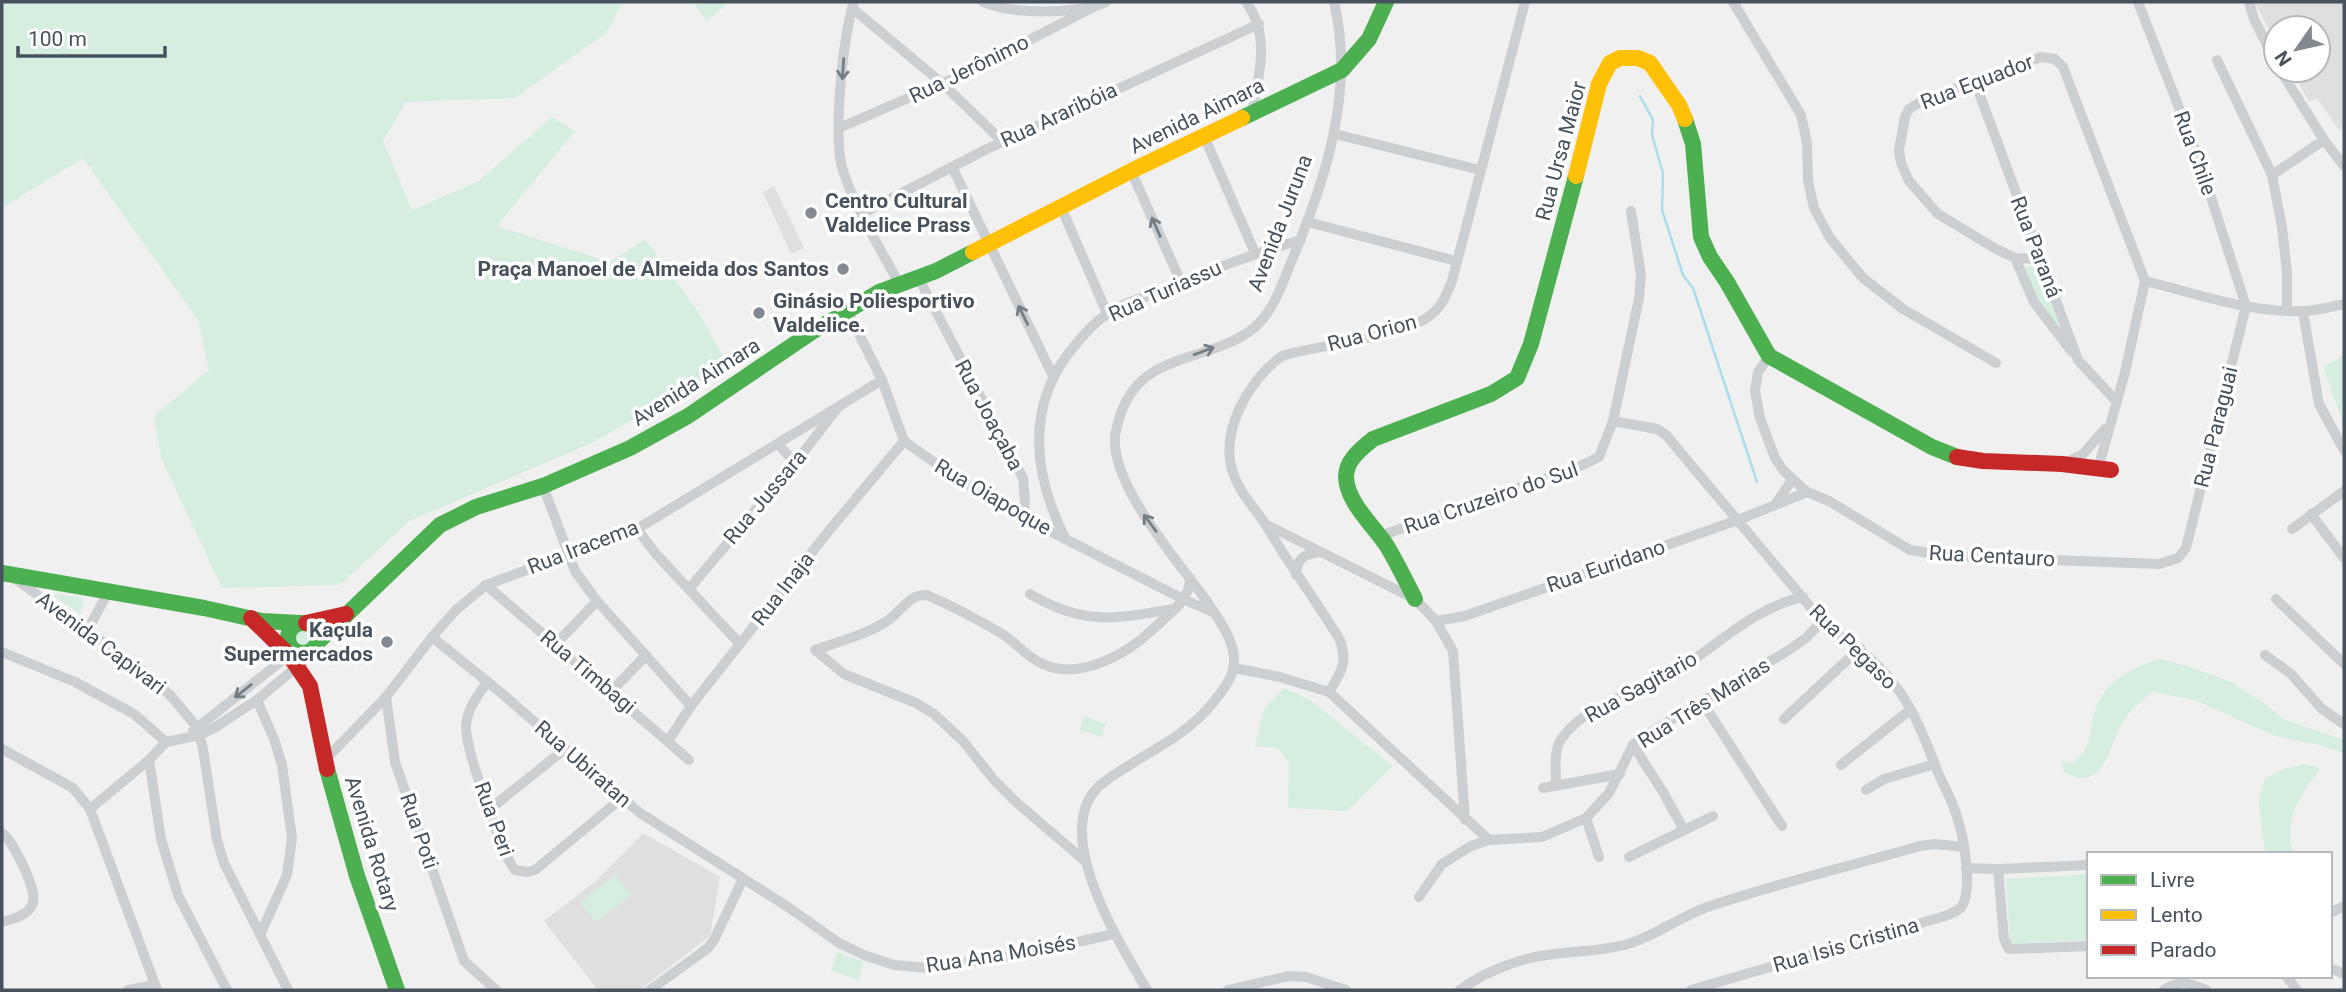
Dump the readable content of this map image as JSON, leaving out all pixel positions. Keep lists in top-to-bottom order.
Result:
{
  "streets": {
    "main road": ["Avenida Aimara", "Rua Ursa Maior", "Avenida Rotary"],
    "street": [
      "Rua Jerônimo",
      "Rua Equador",
      "Rua Araribóia",
      "Rua Chile",
      "Avenida Juruna",
      "Rua Paraná",
      "Rua Turiassu",
      "Rua Orion",
      "Rua Joaçaba",
      "Rua Paraguai",
      "Rua Jussara",
      "Rua Oiapoque",
      "Rua Cruzeiro do Sul",
      "Rua Iracema",
      "Rua Centauro",
      "Rua Euridano",
      "Rua Inaja",
      "Avenida Capivari",
      "Rua Pegaso",
      "Rua Timbagi",
      "Rua Sagitario",
      "Rua Três Marias",
      "Rua Ubiratan",
      "Rua Peri",
      "Rua Poti",
      "Rua Isis Cristina",
      "Rua Ana Moisés"
    ]
  },
  "crossings": [
    ["Rua Equador", "Rua Paraná"],
    ["Avenida Aimara", "Avenida Juruna"],
    ["Avenida Aimara", "Rua Joaçaba"],
    ["Avenida Aimara", "Avenida Rotary"],
    ["Rua Ursa Maior", "Rua Cruzeiro do Sul"],
    ["Rua Ursa Maior", "Rua Centauro"],
    ["Rua Chile", "Rua Paraguai"],
    ["Avenida Juruna", "Rua Turiassu"],
    ["Avenida Juruna", "Rua Oiapoque"],
    ["Rua Turiassu", "Rua Oiapoque"],
    ["Rua Joaçaba", "Rua Oiapoque"],
    ["Rua Paraguai", "Rua Centauro"],
    ["Rua Jussara", "Rua Iracema"],
    ["Rua Oiapoque", "Rua Inaja"],
    ["Rua Cruzeiro do Sul", "Rua Pegaso"],
    ["Rua Iracema", "Rua Timbagi"],
    ["Rua Iracema", "Rua Ubiratan"],
    ["Rua Iracema", "Rua Poti"],
    ["Rua Iracema", "Avenida Rotary"],
    ["Rua Centauro", "Rua Euridano"],
    ["Rua Euridano", "Rua Pegaso"],
    ["Rua Inaja", "Rua Timbagi"],
    ["Rua Pegaso", "Rua Sagitario"],
    ["Rua Pegaso", "Rua Três Marias"],
    ["Rua Pegaso", "Rua Isis Cristina"],
    ["Rua Ubiratan", "Rua Peri"],
    ["Rua Ubiratan", "Rua Ana Moisés"]
  ],
  "places": [
    "Centro Cultural Valdelice Prass",
    "Praça Manoel de Almeida dos Santos",
    "Ginásio Poliesportivo Valdelice.",
    "Kaçula Supermercados"
  ],
  "legend": ["Livre", "Lento", "Parado"],
  "scale_bar": "100 m",
  "north": "bottom left"
}
